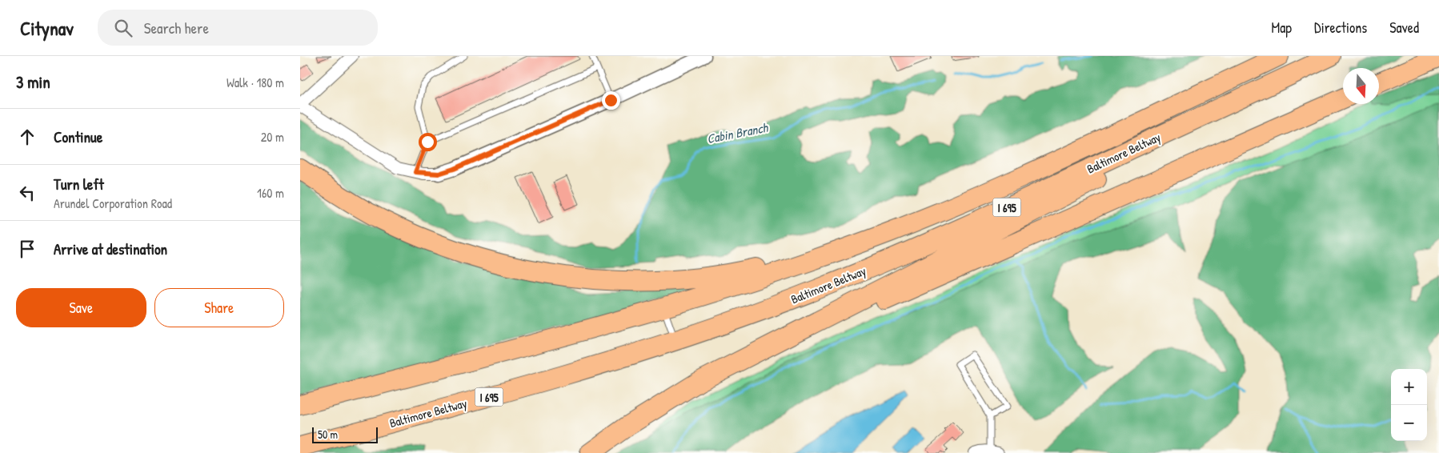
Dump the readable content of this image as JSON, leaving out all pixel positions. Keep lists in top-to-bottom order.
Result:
{
  "streets": {
    "highway": ["Baltimore Beltway", "I 695"]
  },
  "water": ["Cabin Branch"],
  "scale_bar": "50 m",
  "north": "bottom",
  "page": {
    "header": "Citynav",
    "search": "Search here",
    "nav": ["Map", "Directions", "Saved"],
    "heading": ["3 min", "Walk · 180 m"],
    "list": [
      ["Continue", "20 m"],
      ["Turn left", "Arundel Corporation Road", "160 m"],
      "Arrive at destination"
    ],
    "buttons": ["Save", "Share"],
    "map_buttons": ["+", "−"],
    "scale": "50 m"
  }
}
